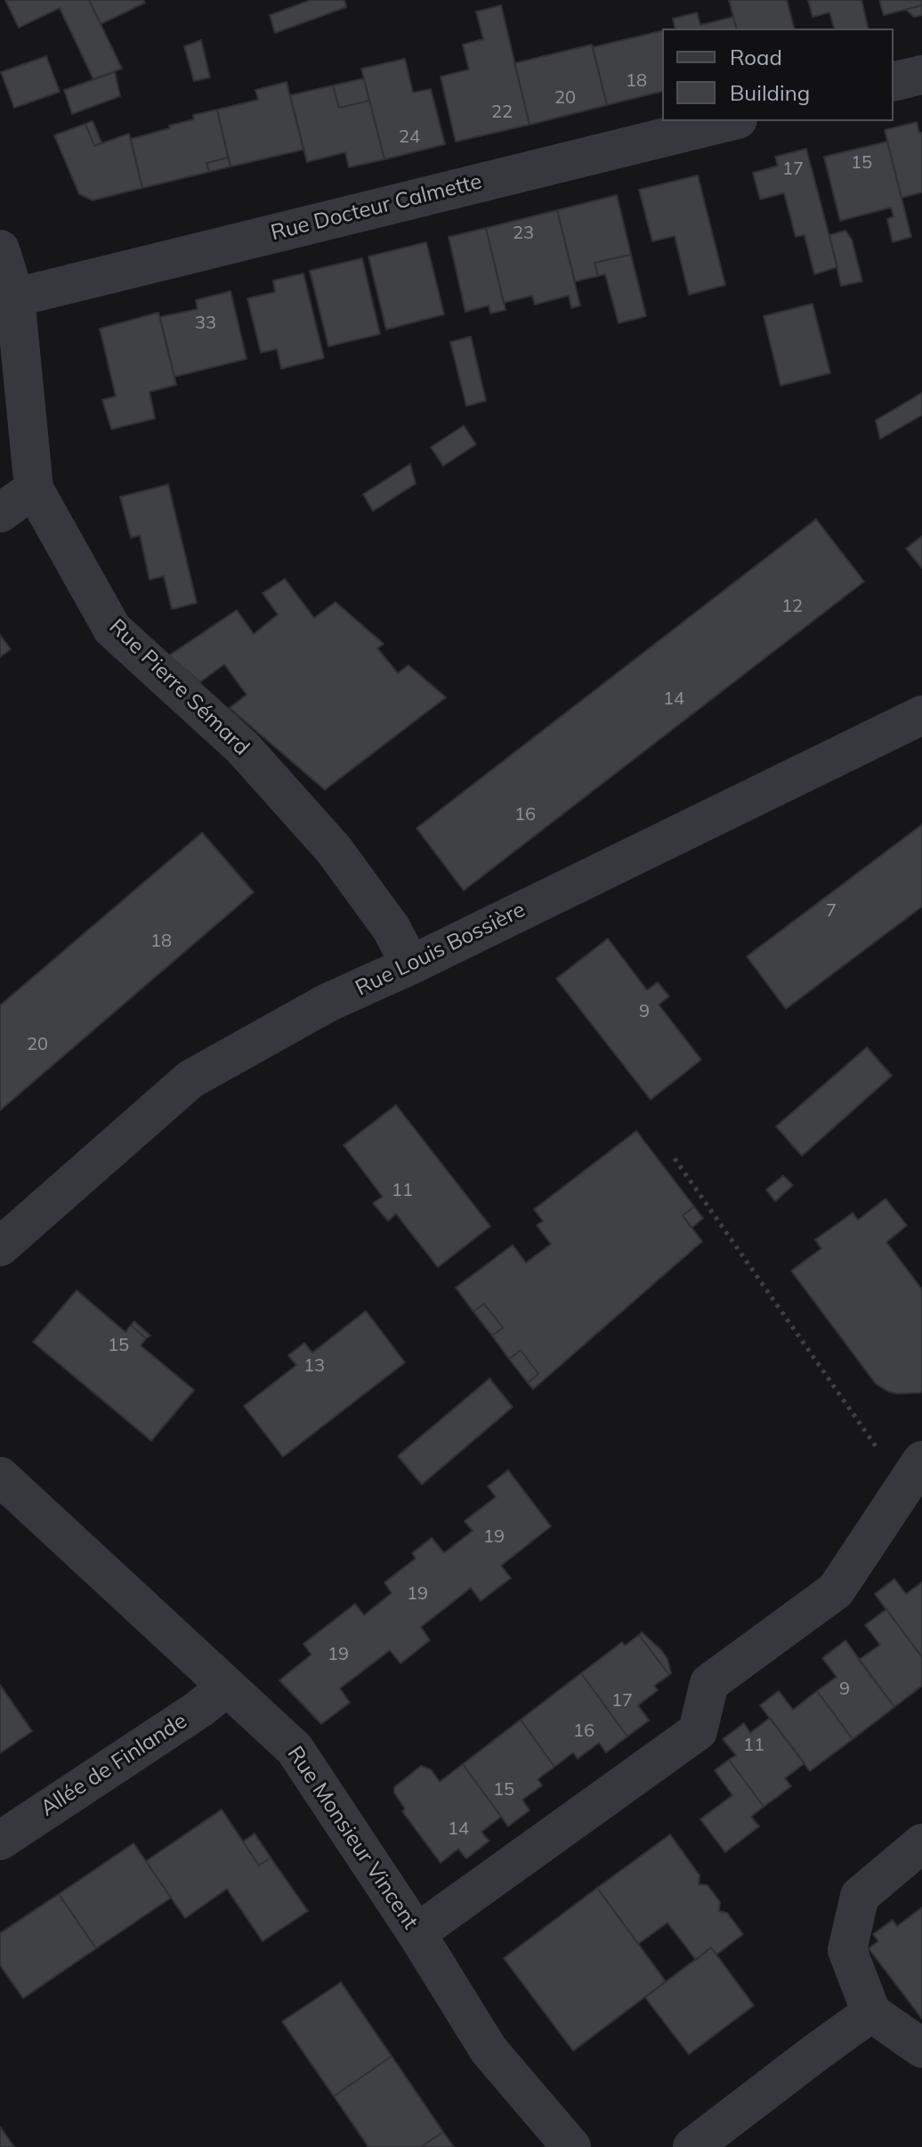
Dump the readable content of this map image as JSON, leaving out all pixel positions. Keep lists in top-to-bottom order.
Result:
{
  "streets": {
    "street": [
      "Rue Docteur Calmette",
      "Rue Pierre Sémard",
      "Rue Louis Bossière",
      "Allée de Finlande",
      "Rue Monsieur Vincent"
    ]
  },
  "crossings": [
    ["Rue Docteur Calmette", "Rue Pierre Sémard"],
    ["Rue Pierre Sémard", "Rue Louis Bossière"],
    ["Allée de Finlande", "Rue Monsieur Vincent"]
  ],
  "house_numbers": [
    "18",
    "20",
    "22",
    "24",
    "15",
    "17",
    "23",
    "33",
    "12",
    "14",
    "16",
    "7",
    "18",
    "9",
    "20",
    "11",
    "15",
    "13",
    "19",
    "19",
    "19",
    "9",
    "17",
    "16",
    "11",
    "15",
    "14"
  ],
  "legend": ["Road", "Building"]
}
